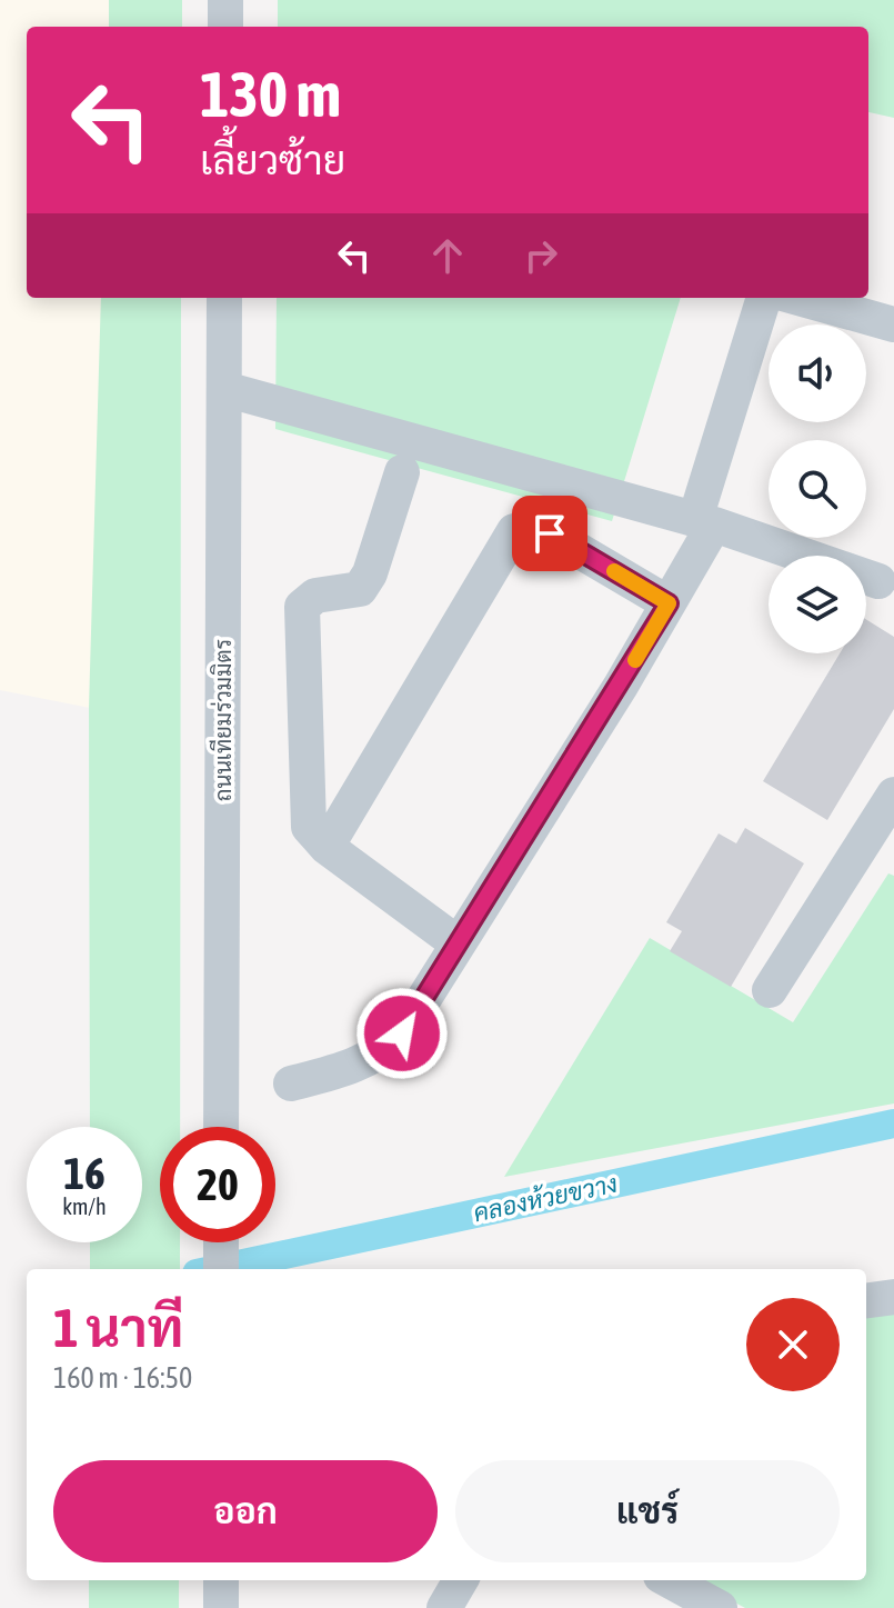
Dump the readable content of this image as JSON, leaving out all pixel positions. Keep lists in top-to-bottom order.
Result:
{
  "streets": {
    "street": ["ถนนเทียมร่วมมิตร"]
  },
  "water": ["คลองห้วยขวาง"],
  "page": {
    "turn": ["130 m", "เลี้ยวซ้าย"],
    "speed": "16 km/h",
    "limit": "20",
    "heading": ["1 นาที", "160 m · 16:50"],
    "buttons": ["ออก", "แชร์"]
  }
}
